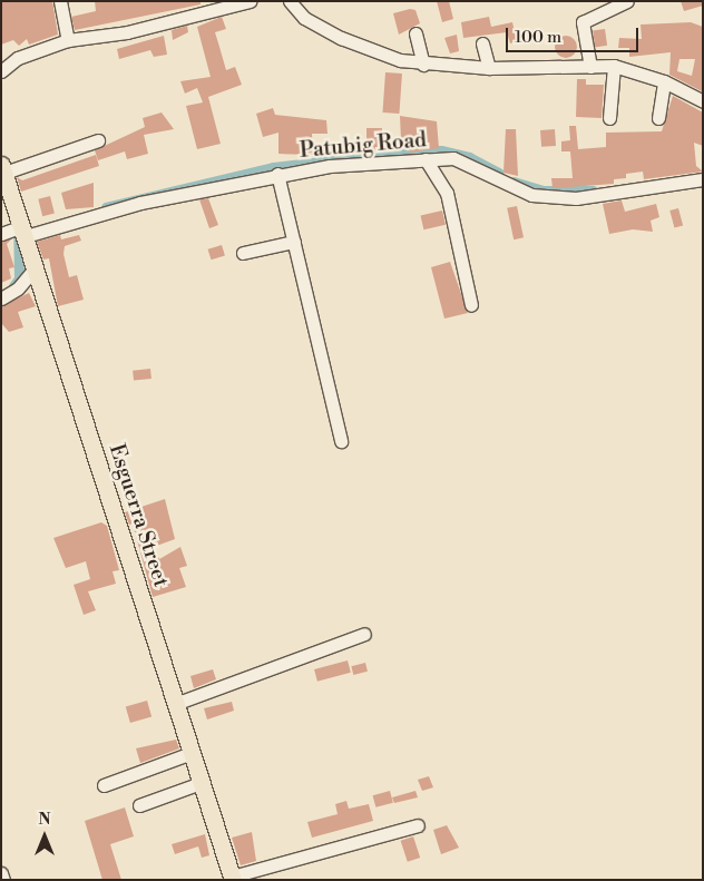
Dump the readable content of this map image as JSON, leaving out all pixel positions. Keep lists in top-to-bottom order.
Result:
{
  "streets": {
    "main road": ["Esguerra Street"],
    "street": ["Patubig Road"]
  },
  "crossings": [
    ["Patubig Road", "Esguerra Street"]
  ],
  "scale_bar": "100 m",
  "north": "top"
}
